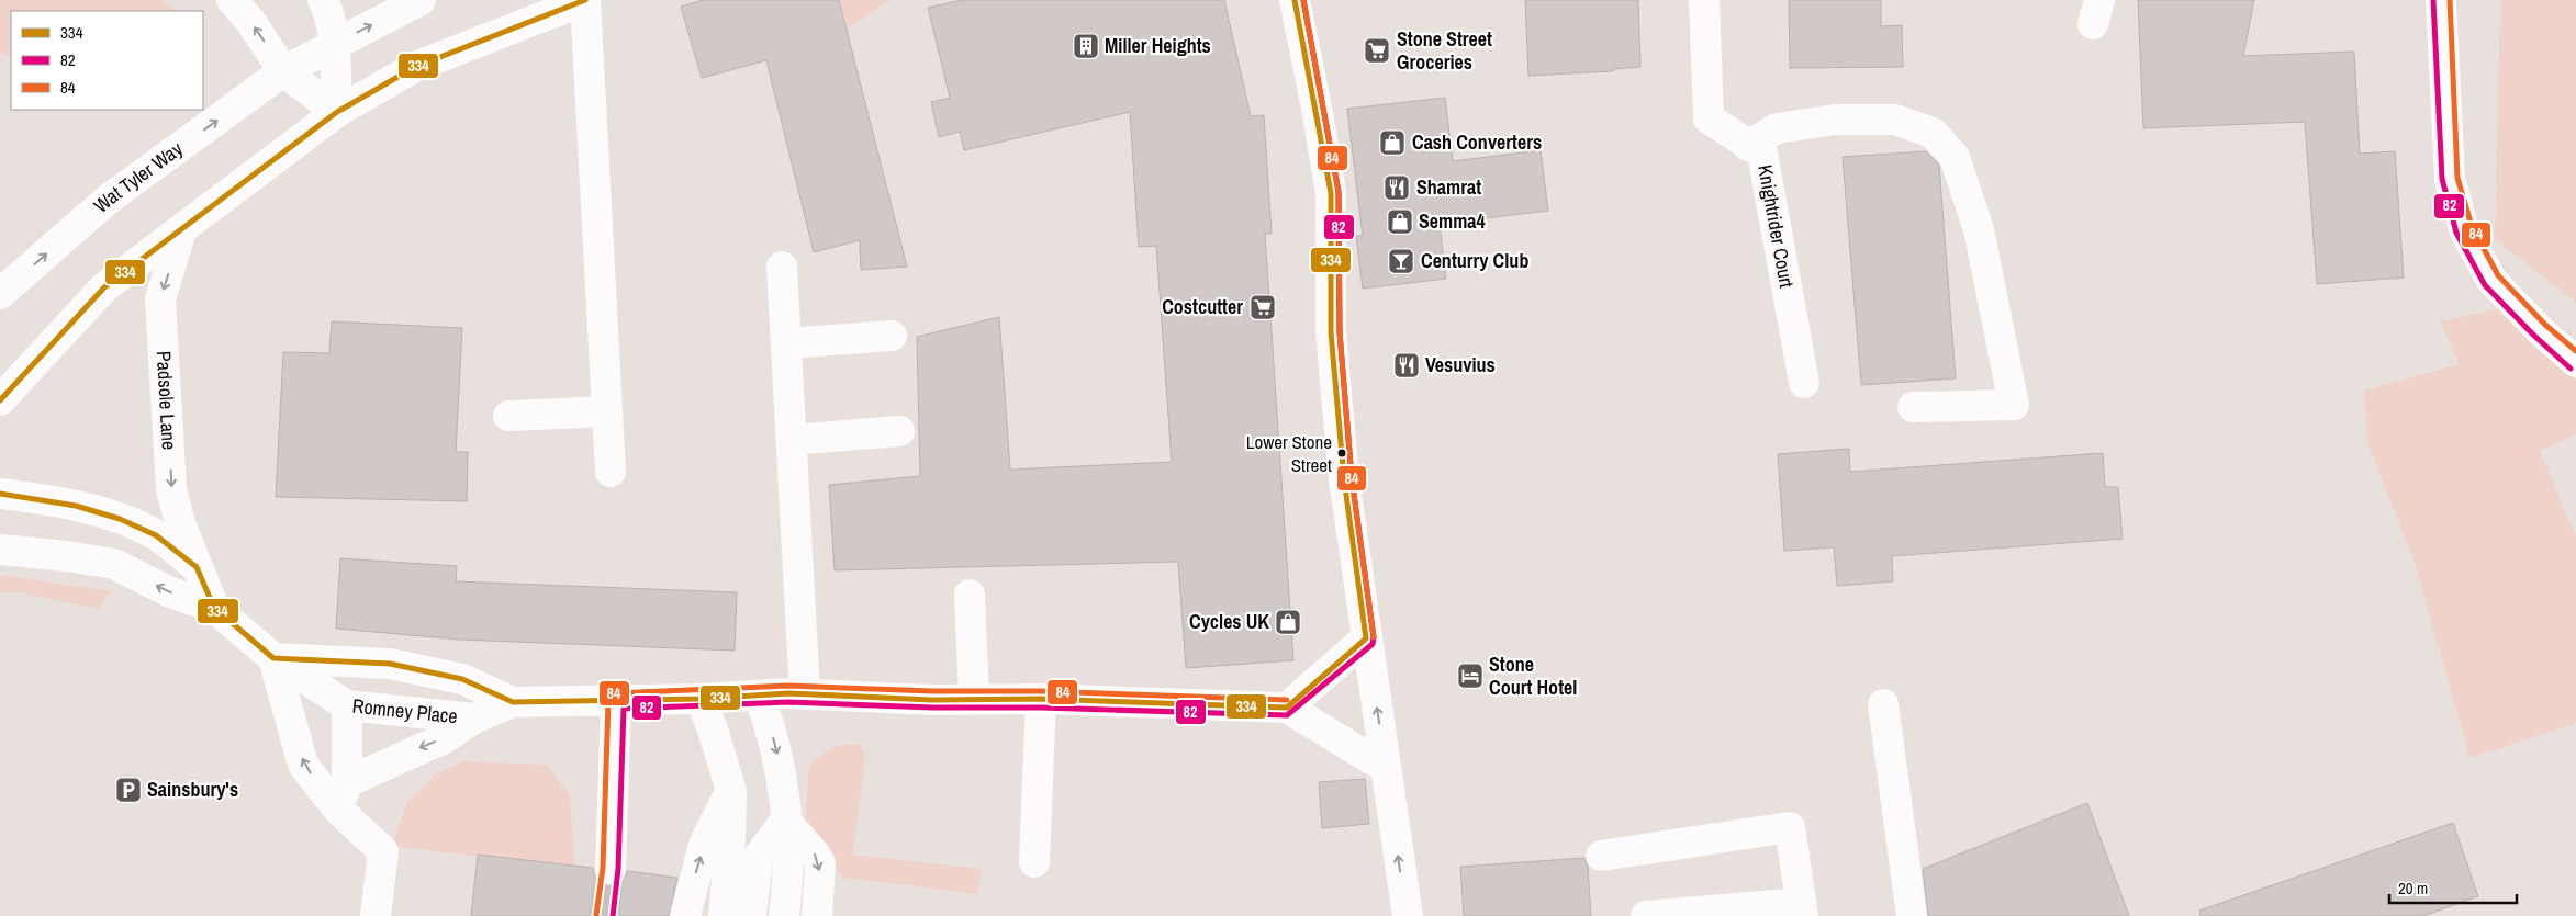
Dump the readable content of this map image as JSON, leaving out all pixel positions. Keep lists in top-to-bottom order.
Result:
{
  "streets": {
    "main road": [
      "Wat Tyler Way",
      "Knightrider Court",
      "Padsole Lane",
      "Romney Place"
    ]
  },
  "crossings": [
    ["Padsole Lane", "Romney Place"]
  ],
  "one_way": ["Padsole Lane"],
  "places": {
    "building": ["Miller Heights"],
    "supermarket": ["Stone Street Groceries", "Costcutter"],
    "shop": ["Cash Converters", "Semma4", "Cycles UK"],
    "restaurant": ["Shamrat", "Vesuvius"],
    "bar": ["Centurry Club"],
    "other": ["Lower Stone Street"],
    "hotel": ["Stone Court Hotel"],
    "parking": ["Sainsbury's"]
  },
  "lines": ["transit line 334", "transit line 82", "transit line 84"],
  "legend": ["334", "82", "84"],
  "scale_bar": "20 m"
}
